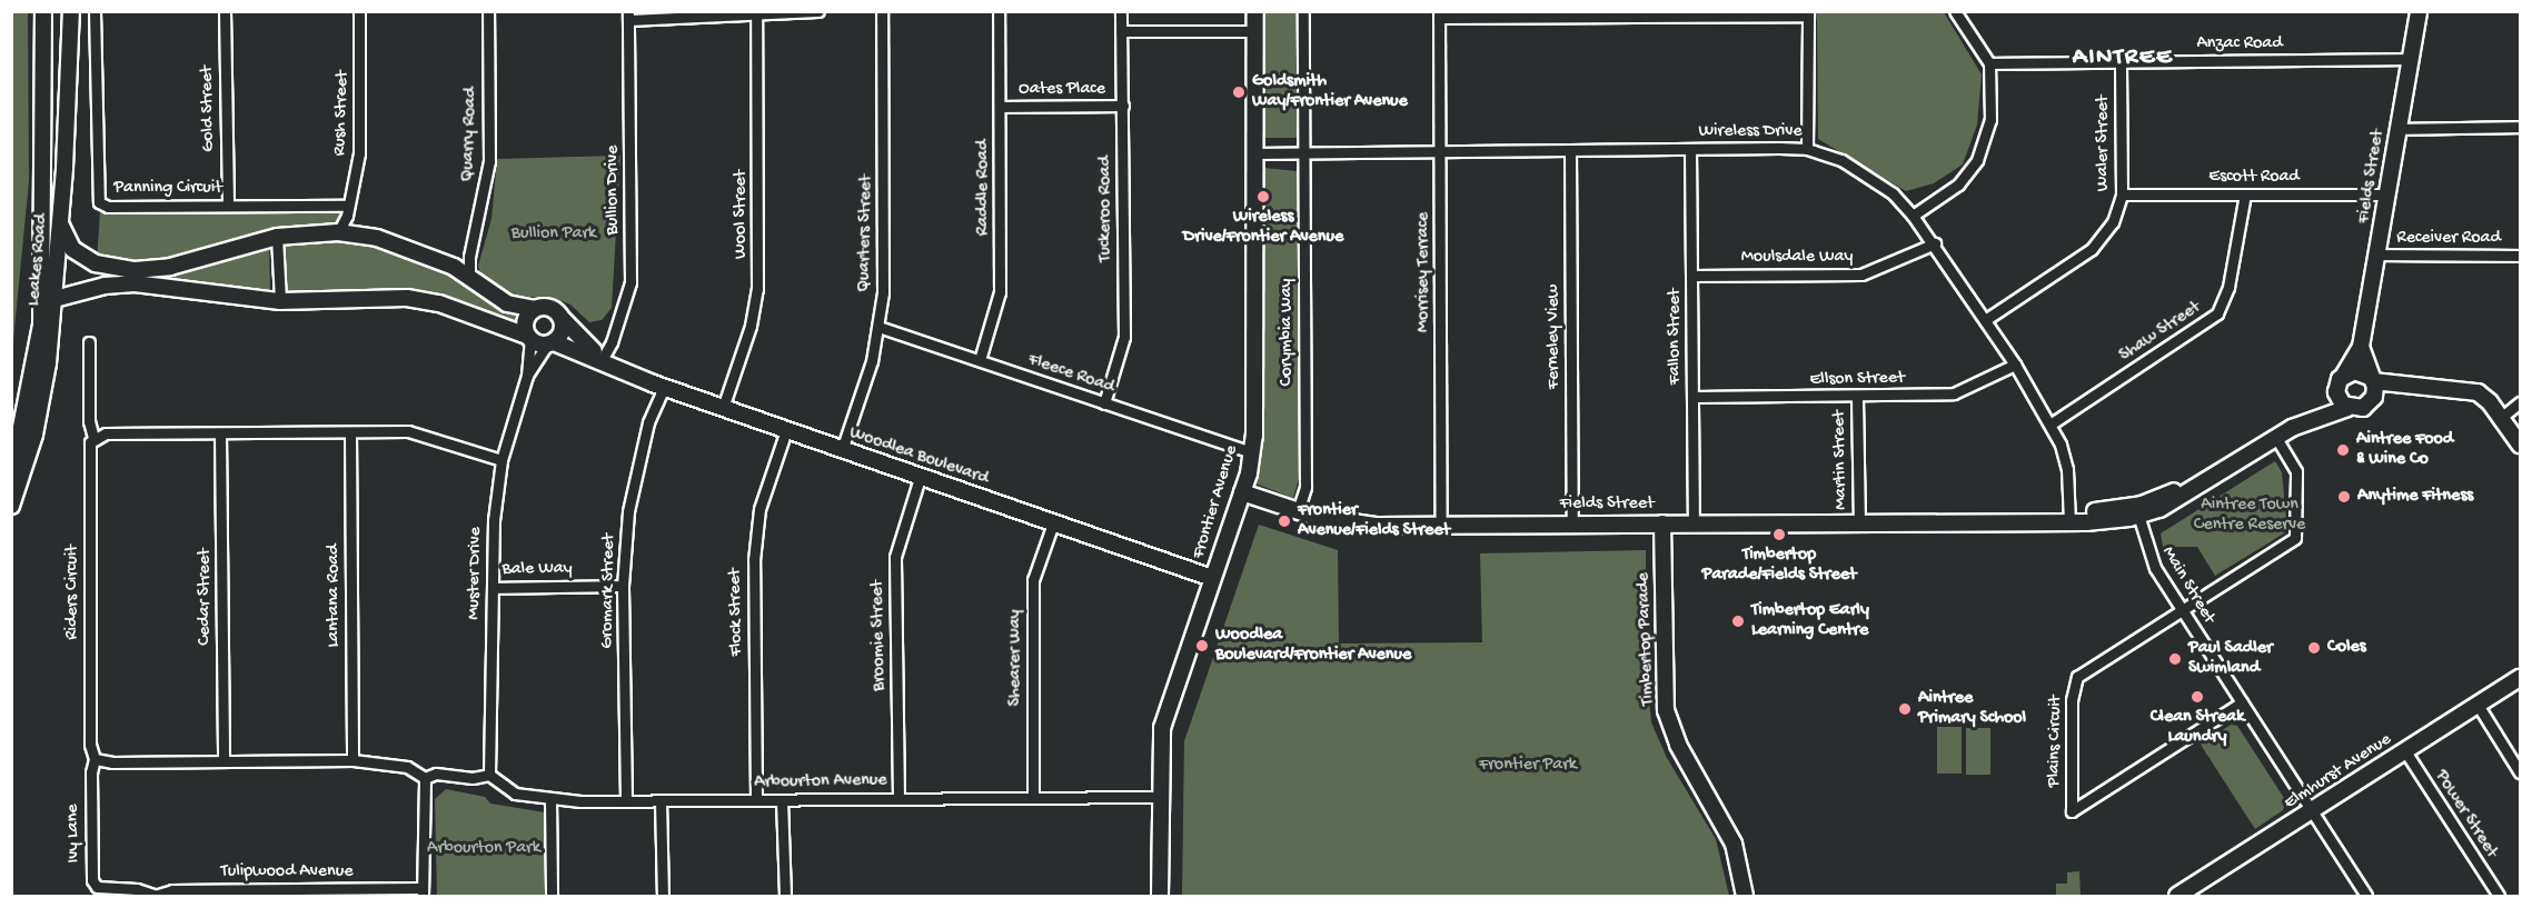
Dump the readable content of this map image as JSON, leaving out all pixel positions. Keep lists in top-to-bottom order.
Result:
{
  "streets": {
    "street": [
      "Anzac Road",
      "Oates Place",
      "Gold Street",
      "Rush Street",
      "Wireless Drive",
      "Quarry Road",
      "Waler Street",
      "Fields Street",
      "Escott Road",
      "Raddle Road",
      "Panning Circuit",
      "Bullion Drive",
      "Tuckeroo Road",
      "Wool Street",
      "Quarters Street",
      "Receiver Road",
      "Moulsdale Way",
      "Leakes Road",
      "Morrisey Terrace",
      "Corymbia Way",
      "Shaw Street",
      "Ferneley View",
      "Fallon Street",
      "Fleece Road",
      "Ellson Street",
      "Woodlea Boulevard",
      "Martin Street",
      "Frontier Avenue",
      "Bale Way",
      "Muster Drive",
      "Main Street",
      "Gromark Street",
      "Riders Circuit",
      "Lantana Road",
      "Cedar Street",
      "Flock Street",
      "Broomie Street",
      "Timbertop Parade",
      "Shearer Way",
      "Plains Circuit",
      "Elmhurst Avenue",
      "Arbourton Avenue",
      "Power Street",
      "Ivy Lane",
      "Tulipwood Avenue"
    ]
  },
  "crossings": [
    ["Anzac Road", "Waler Street"],
    ["Anzac Road", "Fields Street"],
    ["Oates Place", "Raddle Road"],
    ["Oates Place", "Tuckeroo Road"],
    ["Gold Street", "Panning Circuit"],
    ["Rush Street", "Panning Circuit"],
    ["Wireless Drive", "Waler Street"],
    ["Wireless Drive", "Fields Street"],
    ["Wireless Drive", "Moulsdale Way"],
    ["Wireless Drive", "Morrisey Terrace"],
    ["Wireless Drive", "Corymbia Way"],
    ["Wireless Drive", "Shaw Street"],
    ["Wireless Drive", "Ferneley View"],
    ["Wireless Drive", "Fallon Street"],
    ["Wireless Drive", "Ellson Street"],
    ["Wireless Drive", "Frontier Avenue"],
    ["Waler Street", "Escott Road"],
    ["Fields Street", "Escott Road"],
    ["Fields Street", "Receiver Road"],
    ["Fields Street", "Morrisey Terrace"],
    ["Fields Street", "Corymbia Way"],
    ["Fields Street", "Ferneley View"],
    ["Fields Street", "Fallon Street"],
    ["Fields Street", "Martin Street"],
    ["Fields Street", "Frontier Avenue"],
    ["Fields Street", "Main Street"],
    ["Fields Street", "Timbertop Parade"],
    ["Escott Road", "Shaw Street"],
    ["Raddle Road", "Fleece Road"],
    ["Bullion Drive", "Woodlea Boulevard"],
    ["Tuckeroo Road", "Fleece Road"],
    ["Wool Street", "Woodlea Boulevard"],
    ["Quarters Street", "Fleece Road"],
    ["Quarters Street", "Woodlea Boulevard"],
    ["Moulsdale Way", "Fallon Street"],
    ["Fallon Street", "Ellson Street"],
    ["Fleece Road", "Frontier Avenue"],
    ["Ellson Street", "Martin Street"],
    ["Woodlea Boulevard", "Frontier Avenue"],
    ["Woodlea Boulevard", "Muster Drive"],
    ["Woodlea Boulevard", "Gromark Street"],
    ["Woodlea Boulevard", "Flock Street"],
    ["Woodlea Boulevard", "Broomie Street"],
    ["Woodlea Boulevard", "Shearer Way"],
    ["Frontier Avenue", "Arbourton Avenue"],
    ["Bale Way", "Muster Drive"],
    ["Bale Way", "Gromark Street"],
    ["Muster Drive", "Arbourton Avenue"],
    ["Main Street", "Plains Circuit"],
    ["Main Street", "Elmhurst Avenue"],
    ["Gromark Street", "Arbourton Avenue"],
    ["Riders Circuit", "Ivy Lane"],
    ["Flock Street", "Arbourton Avenue"],
    ["Broomie Street", "Arbourton Avenue"],
    ["Shearer Way", "Arbourton Avenue"],
    ["Elmhurst Avenue", "Power Street"],
    ["Ivy Lane", "Tulipwood Avenue"]
  ],
  "districts": ["AINTREE"],
  "parks": [
    "Bullion Park",
    "Aintree Town Centre Reserve",
    "Frontier Park",
    "Arbourton Park"
  ],
  "places": [
    "Goldsmith Way/Frontier Avenue",
    "Wireless Drive/Frontier Avenue",
    "Aintree Food & Wine Co",
    "Anytime Fitness",
    "Frontier Avenue/Fields Street",
    "Timbertop Parade/Fields Street",
    "Timbertop Early Learning Centre",
    "Woodlea Boulevard/Frontier Avenue",
    "Coles",
    "Paul Sadler Swimland",
    "Clean Streak Laundry",
    "Aintree Primary School"
  ]
}
